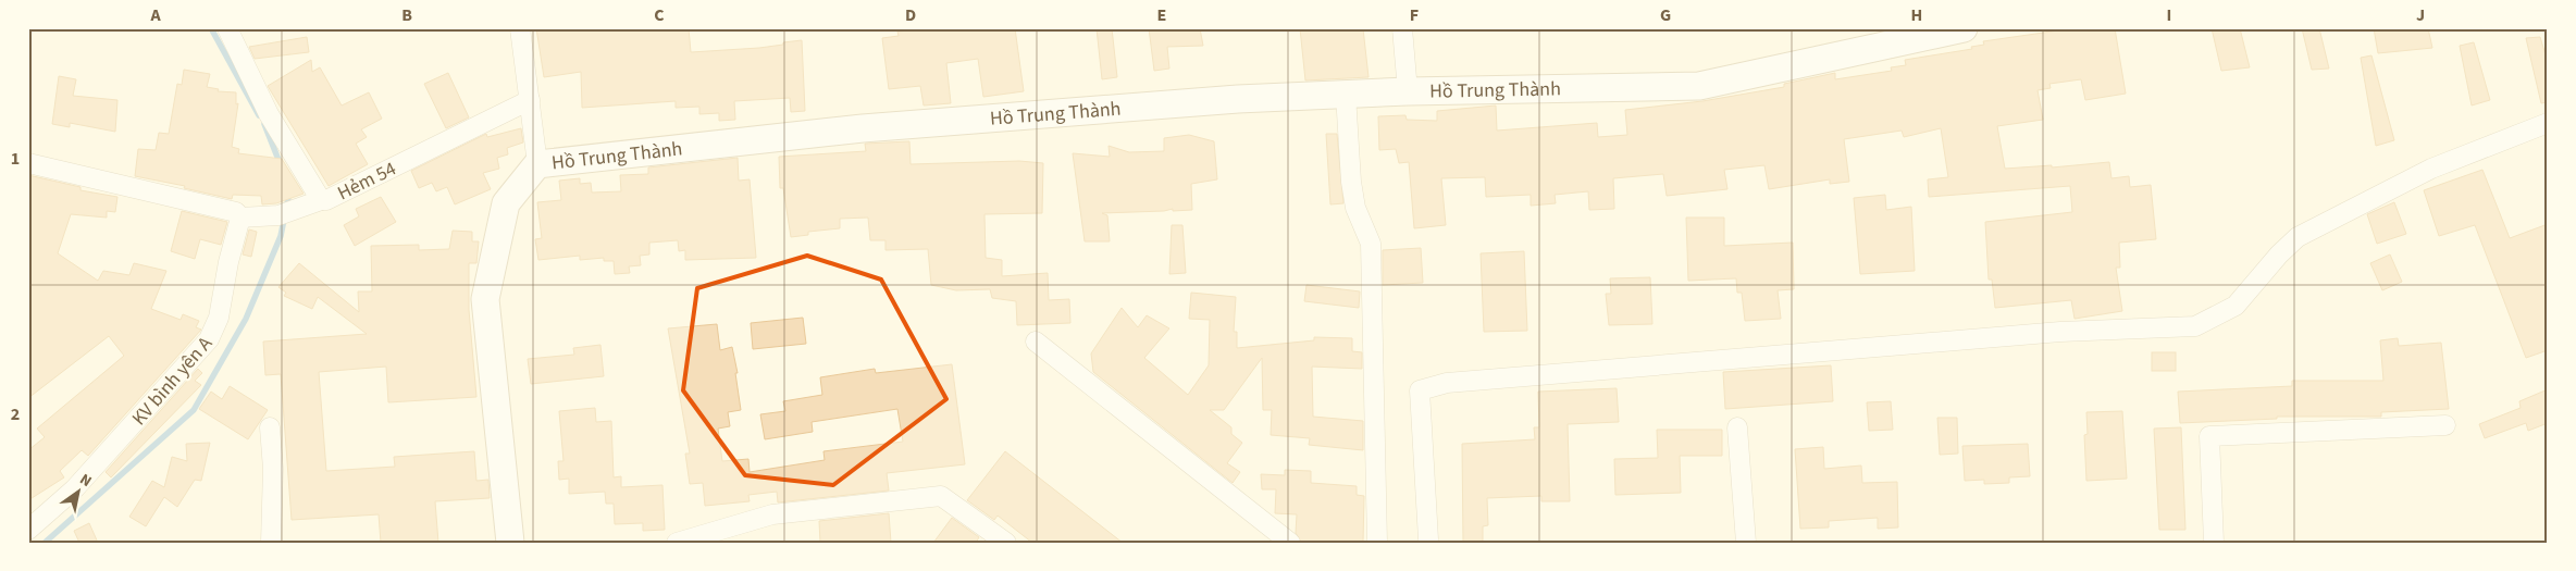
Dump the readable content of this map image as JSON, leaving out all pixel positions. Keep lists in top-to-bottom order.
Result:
{
  "streets": {
    "street": ["Hồ Trung Thành", "Hẻm 54", "KV bình yên A"]
  },
  "north": "top right",
  "grid": {
    "columns": [
      "A",
      "B",
      "C",
      "D",
      "E",
      "F",
      "G",
      "H",
      "I",
      "J"
    ],
    "rows": ["1", "2"]
  }
}
